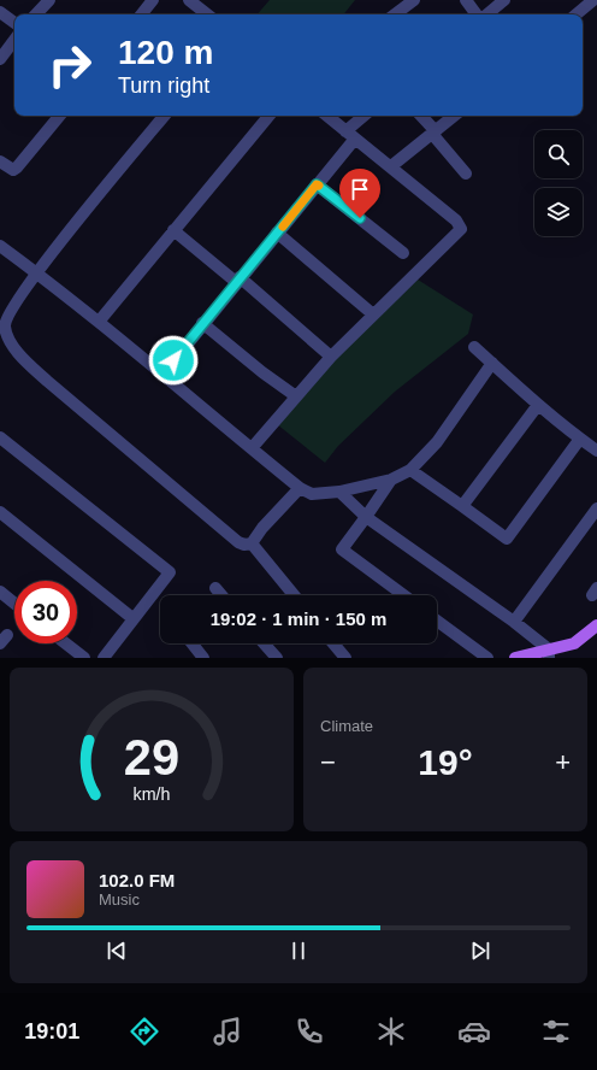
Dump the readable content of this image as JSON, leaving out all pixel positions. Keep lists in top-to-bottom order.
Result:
{
  "page": {
    "turn": ["120 m", "Turn right"],
    "limit": "30",
    "trip": "19:02 · 1 min · 150 m",
    "tile": "Climate",
    "heat": ["−", "19°", "+"],
    "song": ["102.0 FM", "Music"],
    "tabs": "19:01",
    "gauge": ["29", "km/h"]
  }
}
